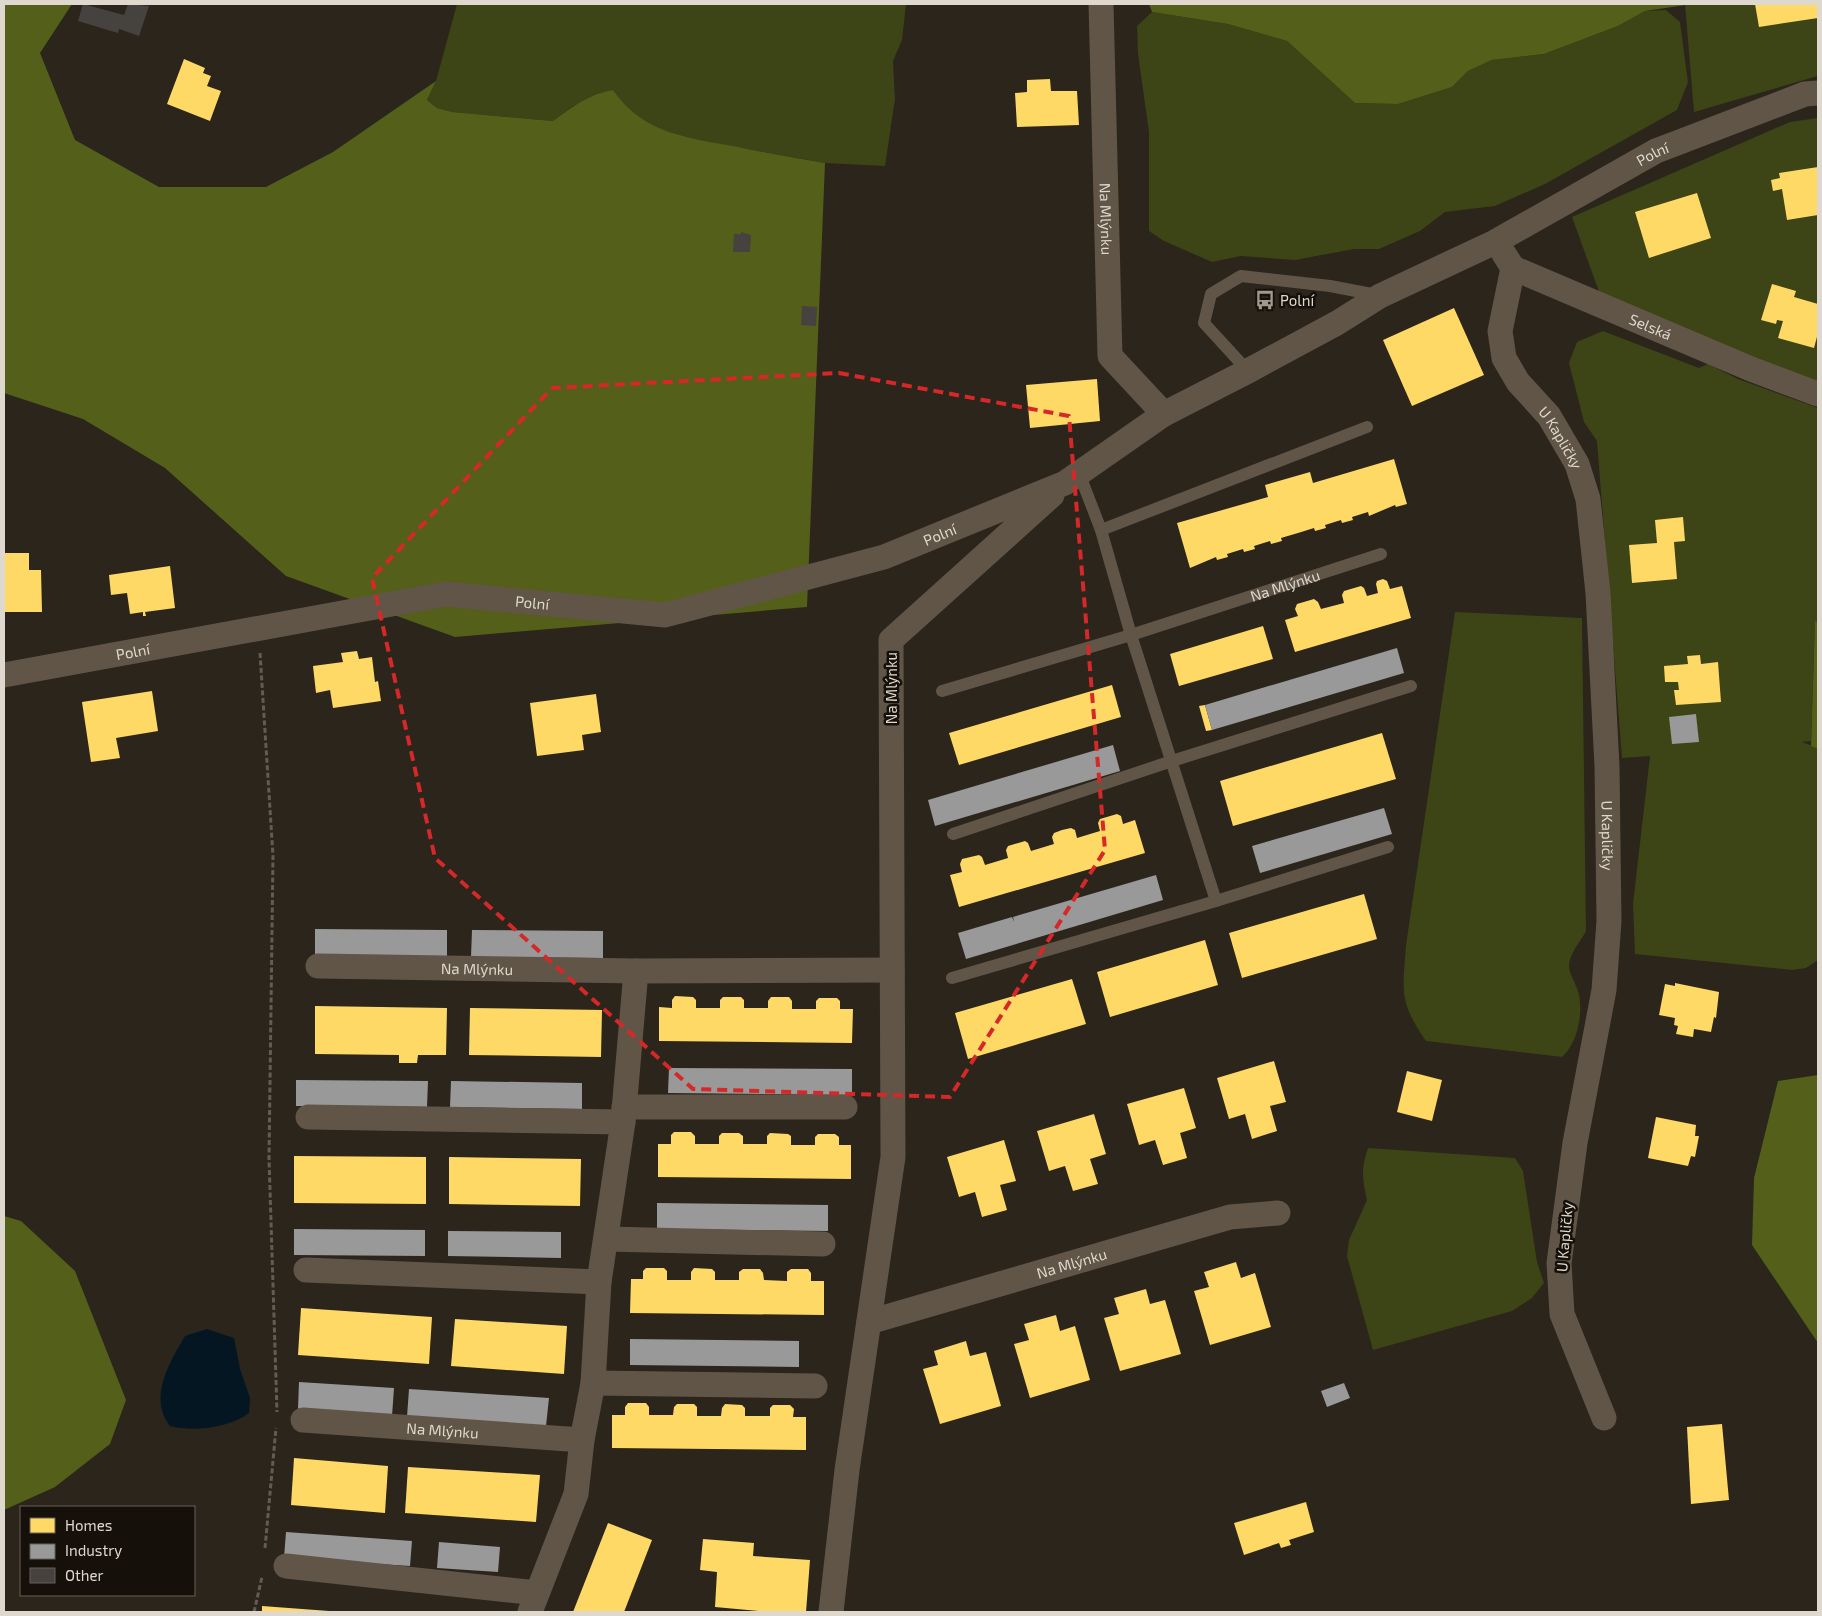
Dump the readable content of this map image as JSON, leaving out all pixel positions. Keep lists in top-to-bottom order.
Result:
{
  "streets": {
    "street": [
      "Polní",
      "Na Mlýnku",
      "Selská",
      "U Kapličky"
    ]
  },
  "crossings": [
    ["Polní", "Na Mlýnku"],
    ["Selská", "U Kapličky"]
  ],
  "places": {
    "bus stop": ["Polní"]
  },
  "legend": ["Homes", "Industry", "Other"]
}
